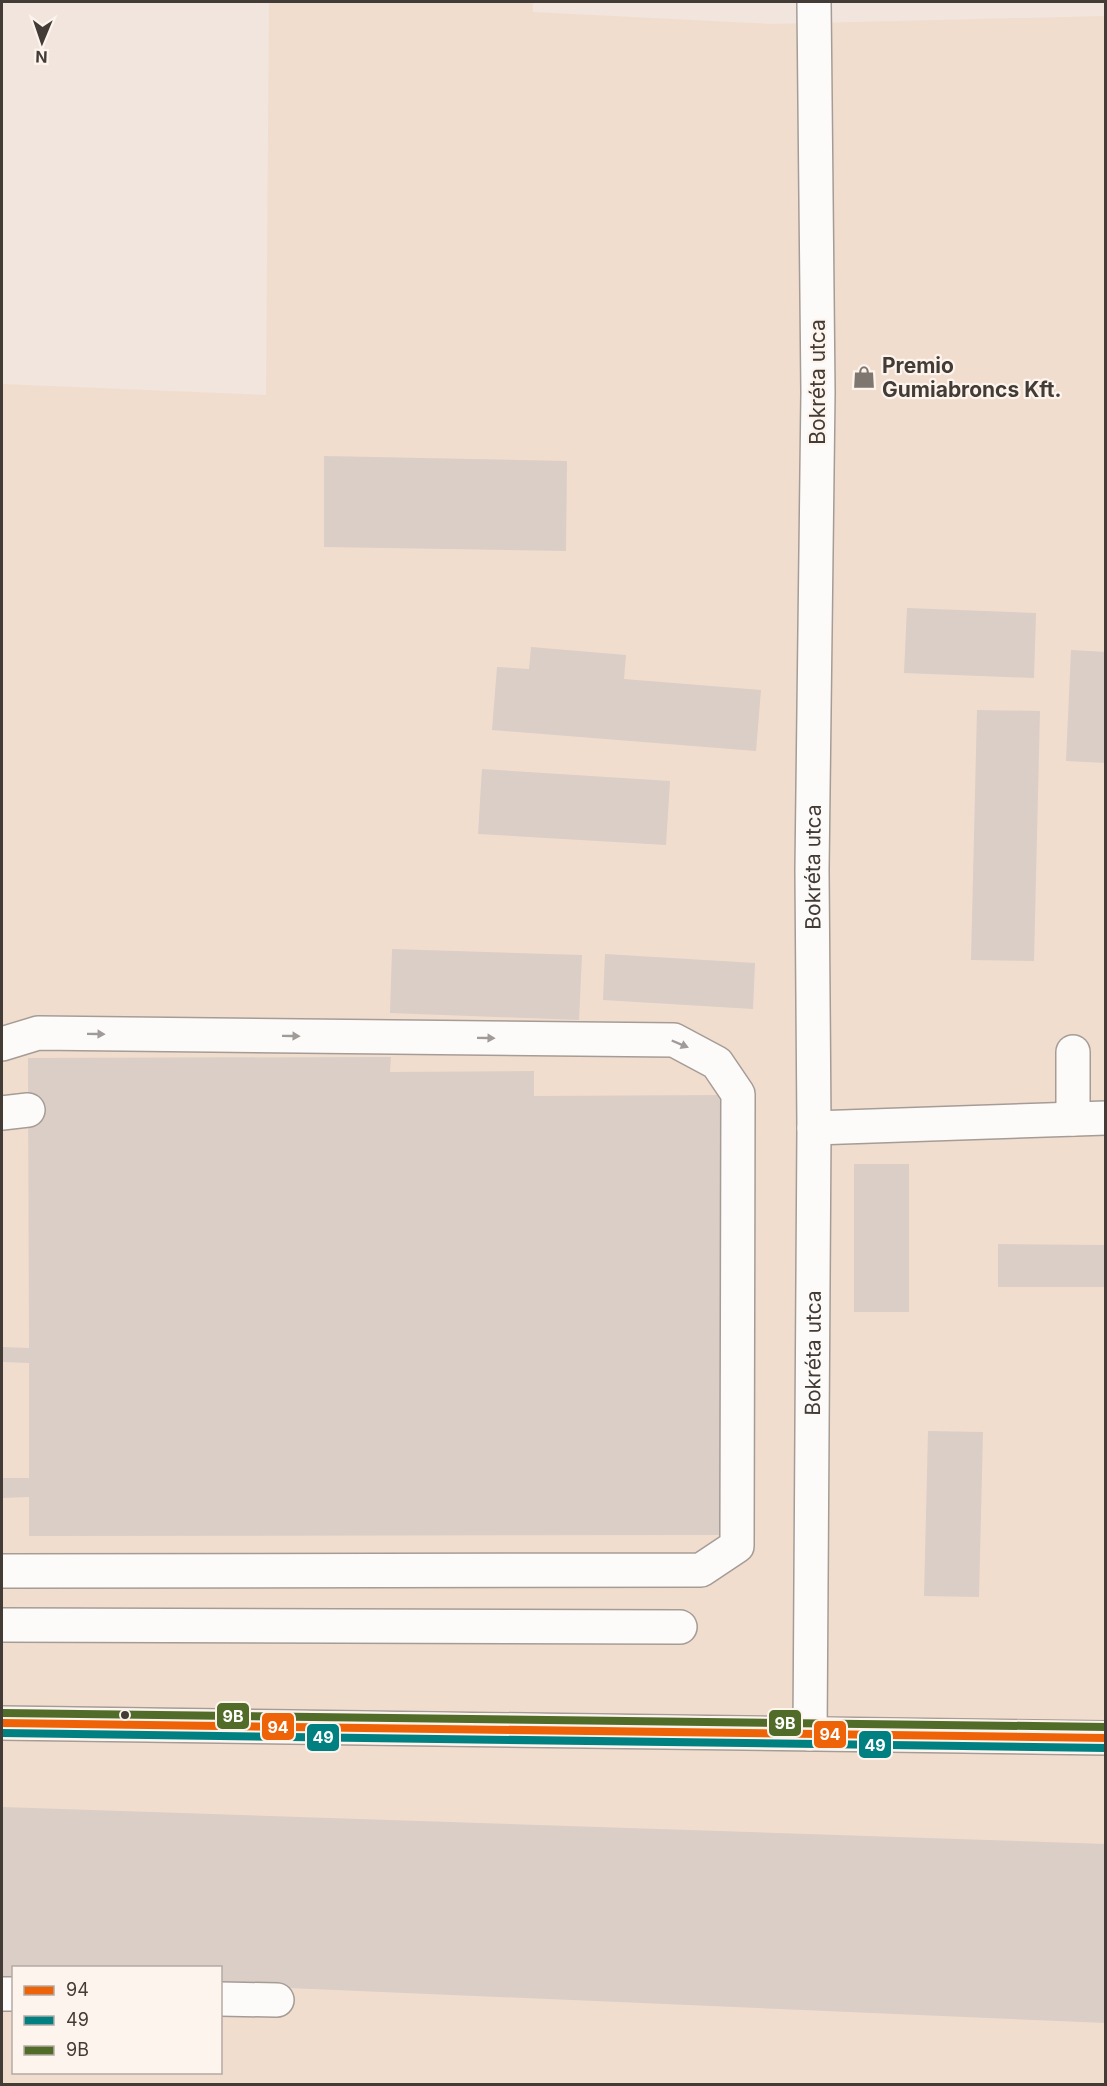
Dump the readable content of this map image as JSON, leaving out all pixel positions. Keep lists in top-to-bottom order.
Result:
{
  "streets": {
    "street": ["Bokréta utca"]
  },
  "places": {
    "shop": ["Premio Gumiabroncs Kft."]
  },
  "lines": ["transit line 9B", "transit line 94", "transit line 49"],
  "legend": ["94", "49", "9B"],
  "north": "bottom"
}
